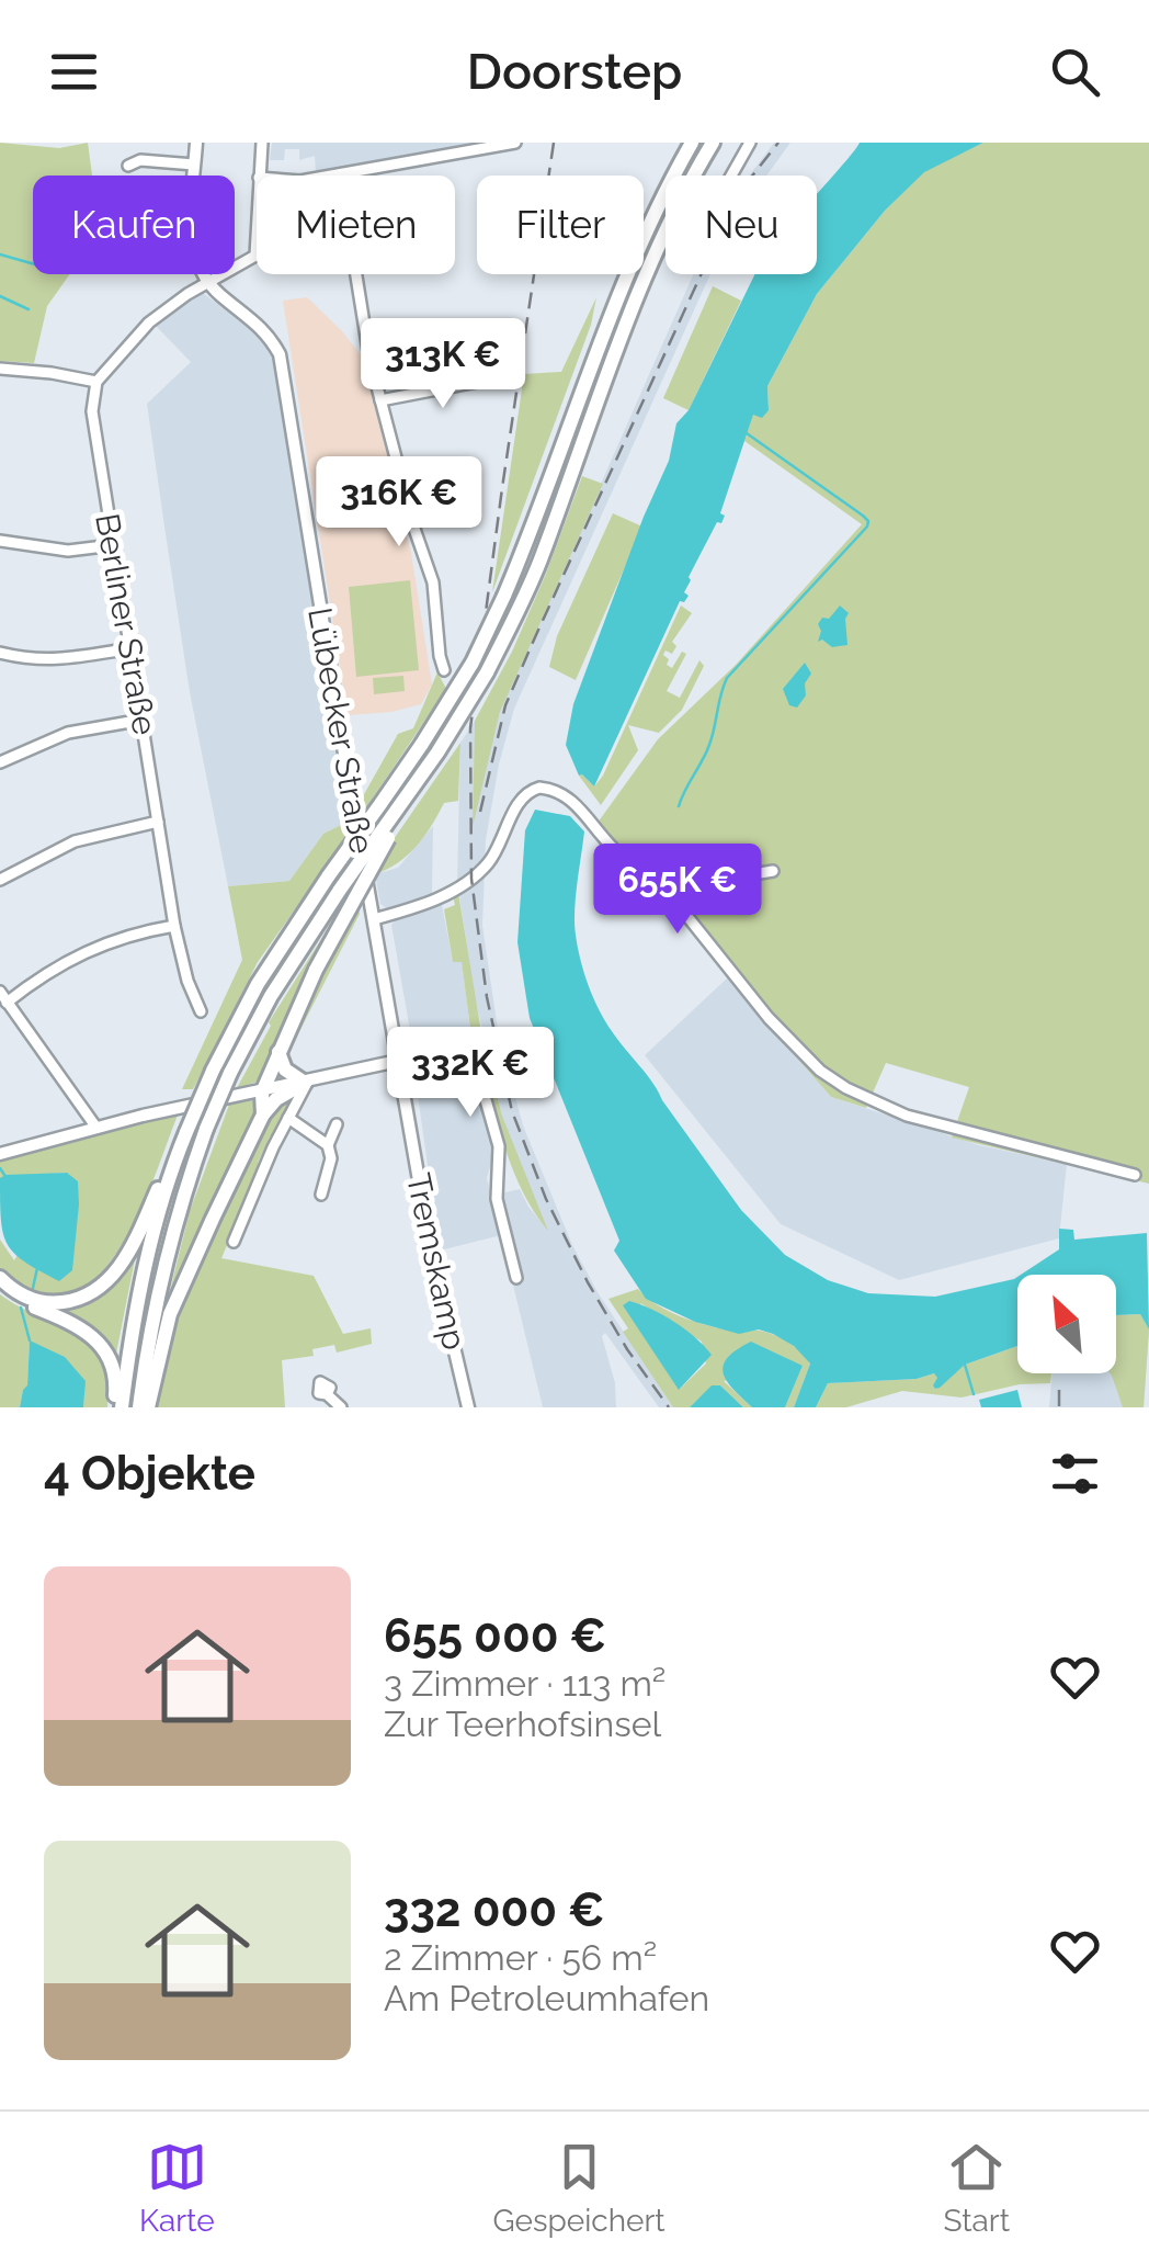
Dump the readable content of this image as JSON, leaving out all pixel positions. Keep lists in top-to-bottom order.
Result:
{
  "streets": {
    "main road": ["Lübecker Straße", "Tremskamp"],
    "street": ["Berliner Straße"]
  },
  "crossings": [
    ["Lübecker Straße", "Tremskamp"]
  ],
  "north": "top left",
  "page": {
    "header": "Doorstep",
    "chip": [
      "Kaufen",
      "Mieten",
      "Filter",
      "Neu"
    ],
    "price": [
      "313K €",
      "316K €",
      "655K €",
      "332K €"
    ],
    "heading": "4 Objekte",
    "list": [
      {
        "name": "655 000 €",
        "note": "3 Zimmer · 113 m² · Zur Teerhofsinsel"
      },
      {
        "name": "332 000 €",
        "note": "2 Zimmer · 56 m² · Am Petroleumhafen"
      }
    ],
    "tabs": ["Karte", "Gespeichert", "Start"]
  }
}
